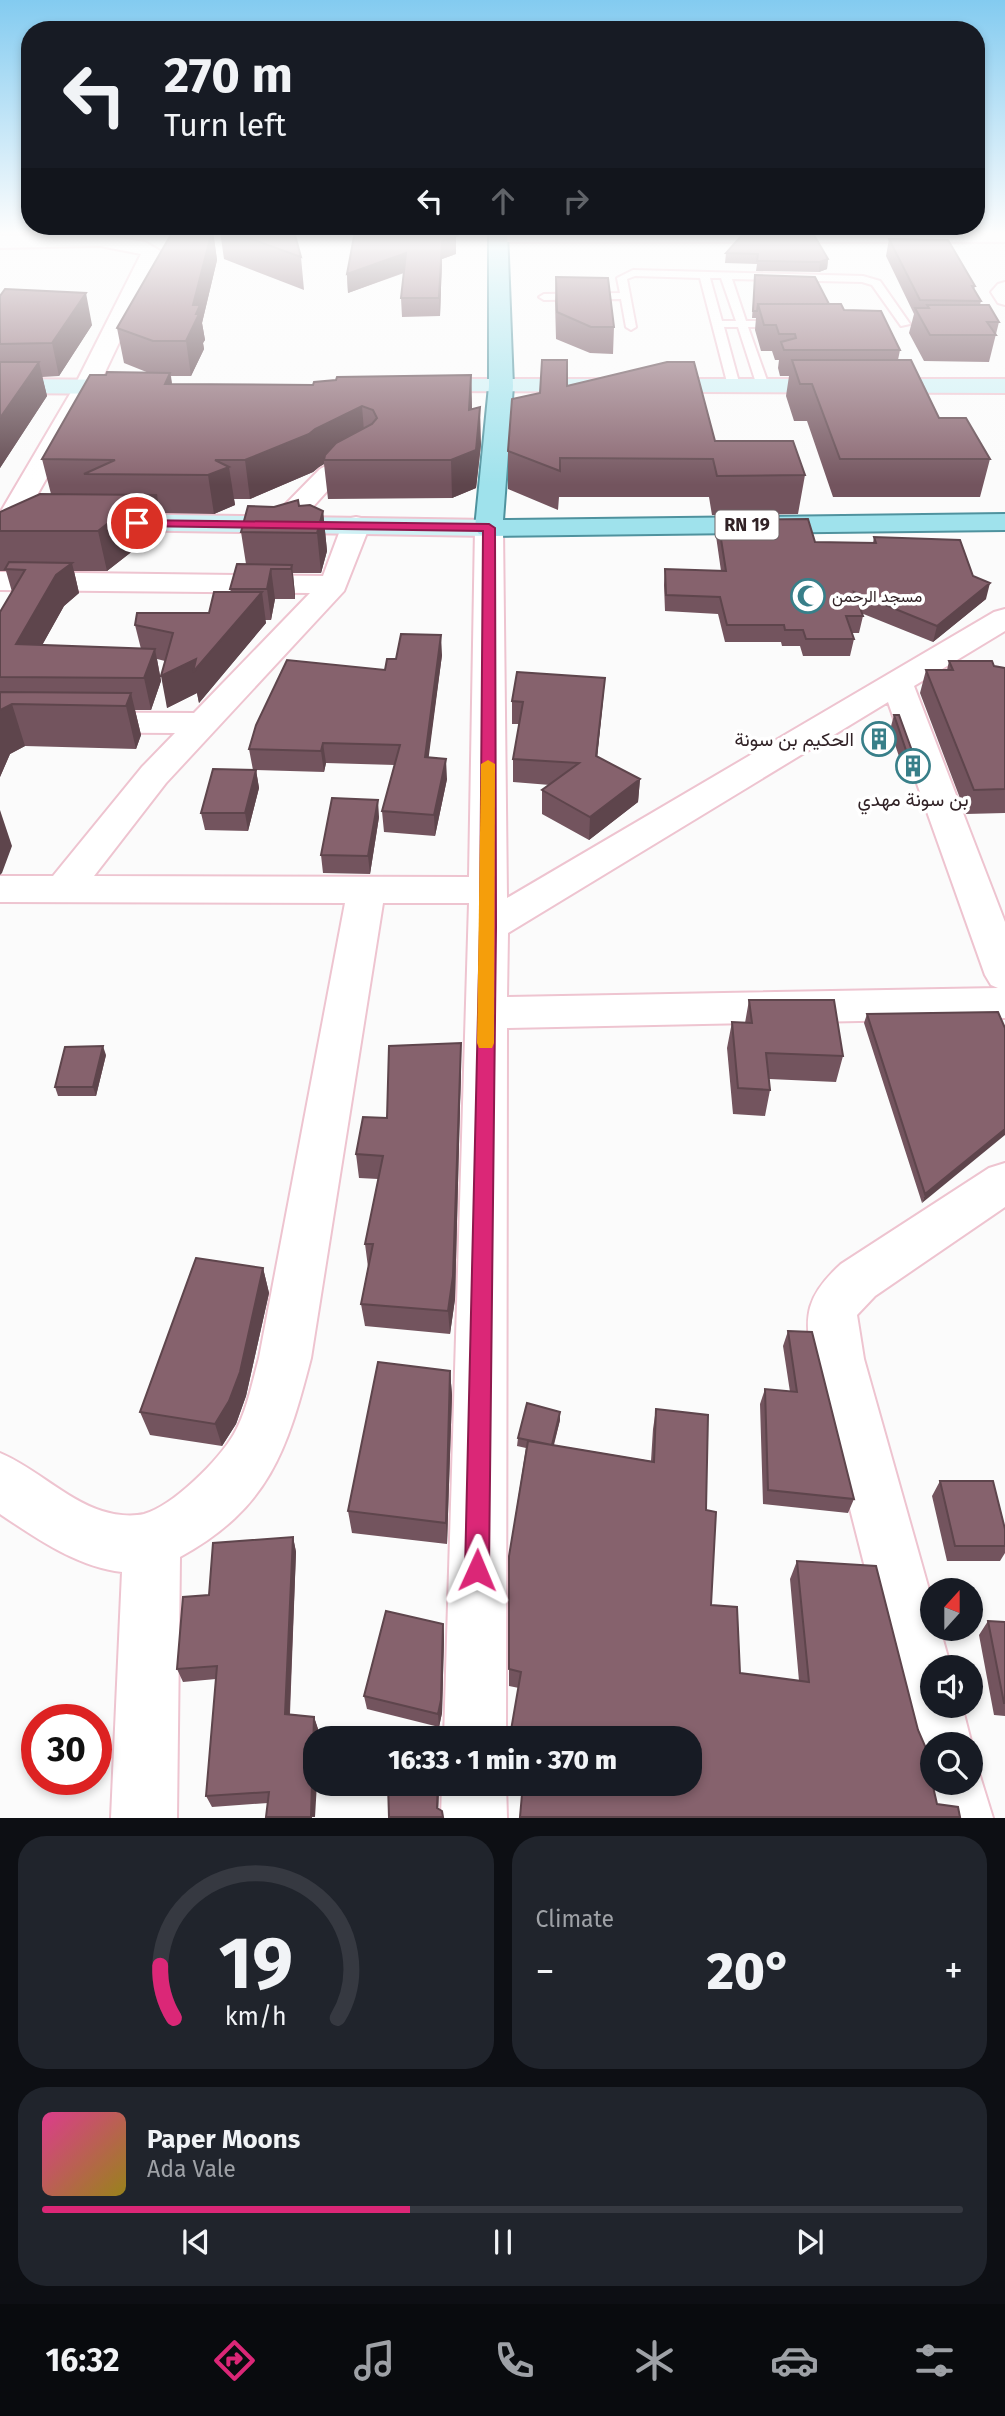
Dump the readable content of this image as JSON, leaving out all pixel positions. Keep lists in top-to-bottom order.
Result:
{
  "streets": {
    "main road": ["RN 19"]
  },
  "places": {
    "mosque": ["مسجد الرحمن"],
    "building": ["الحكيم بن سونة", "بن سونة مهدي"]
  },
  "north": "top",
  "page": {
    "turn": ["270 m", "Turn left"],
    "limit": "30",
    "trip": "16:33 · 1 min · 370 m",
    "tile": "Climate",
    "heat": ["−", "20°", "+"],
    "song": ["Paper Moons", "Ada Vale"],
    "tabs": "16:32",
    "gauge": ["19", "km/h"]
  }
}
